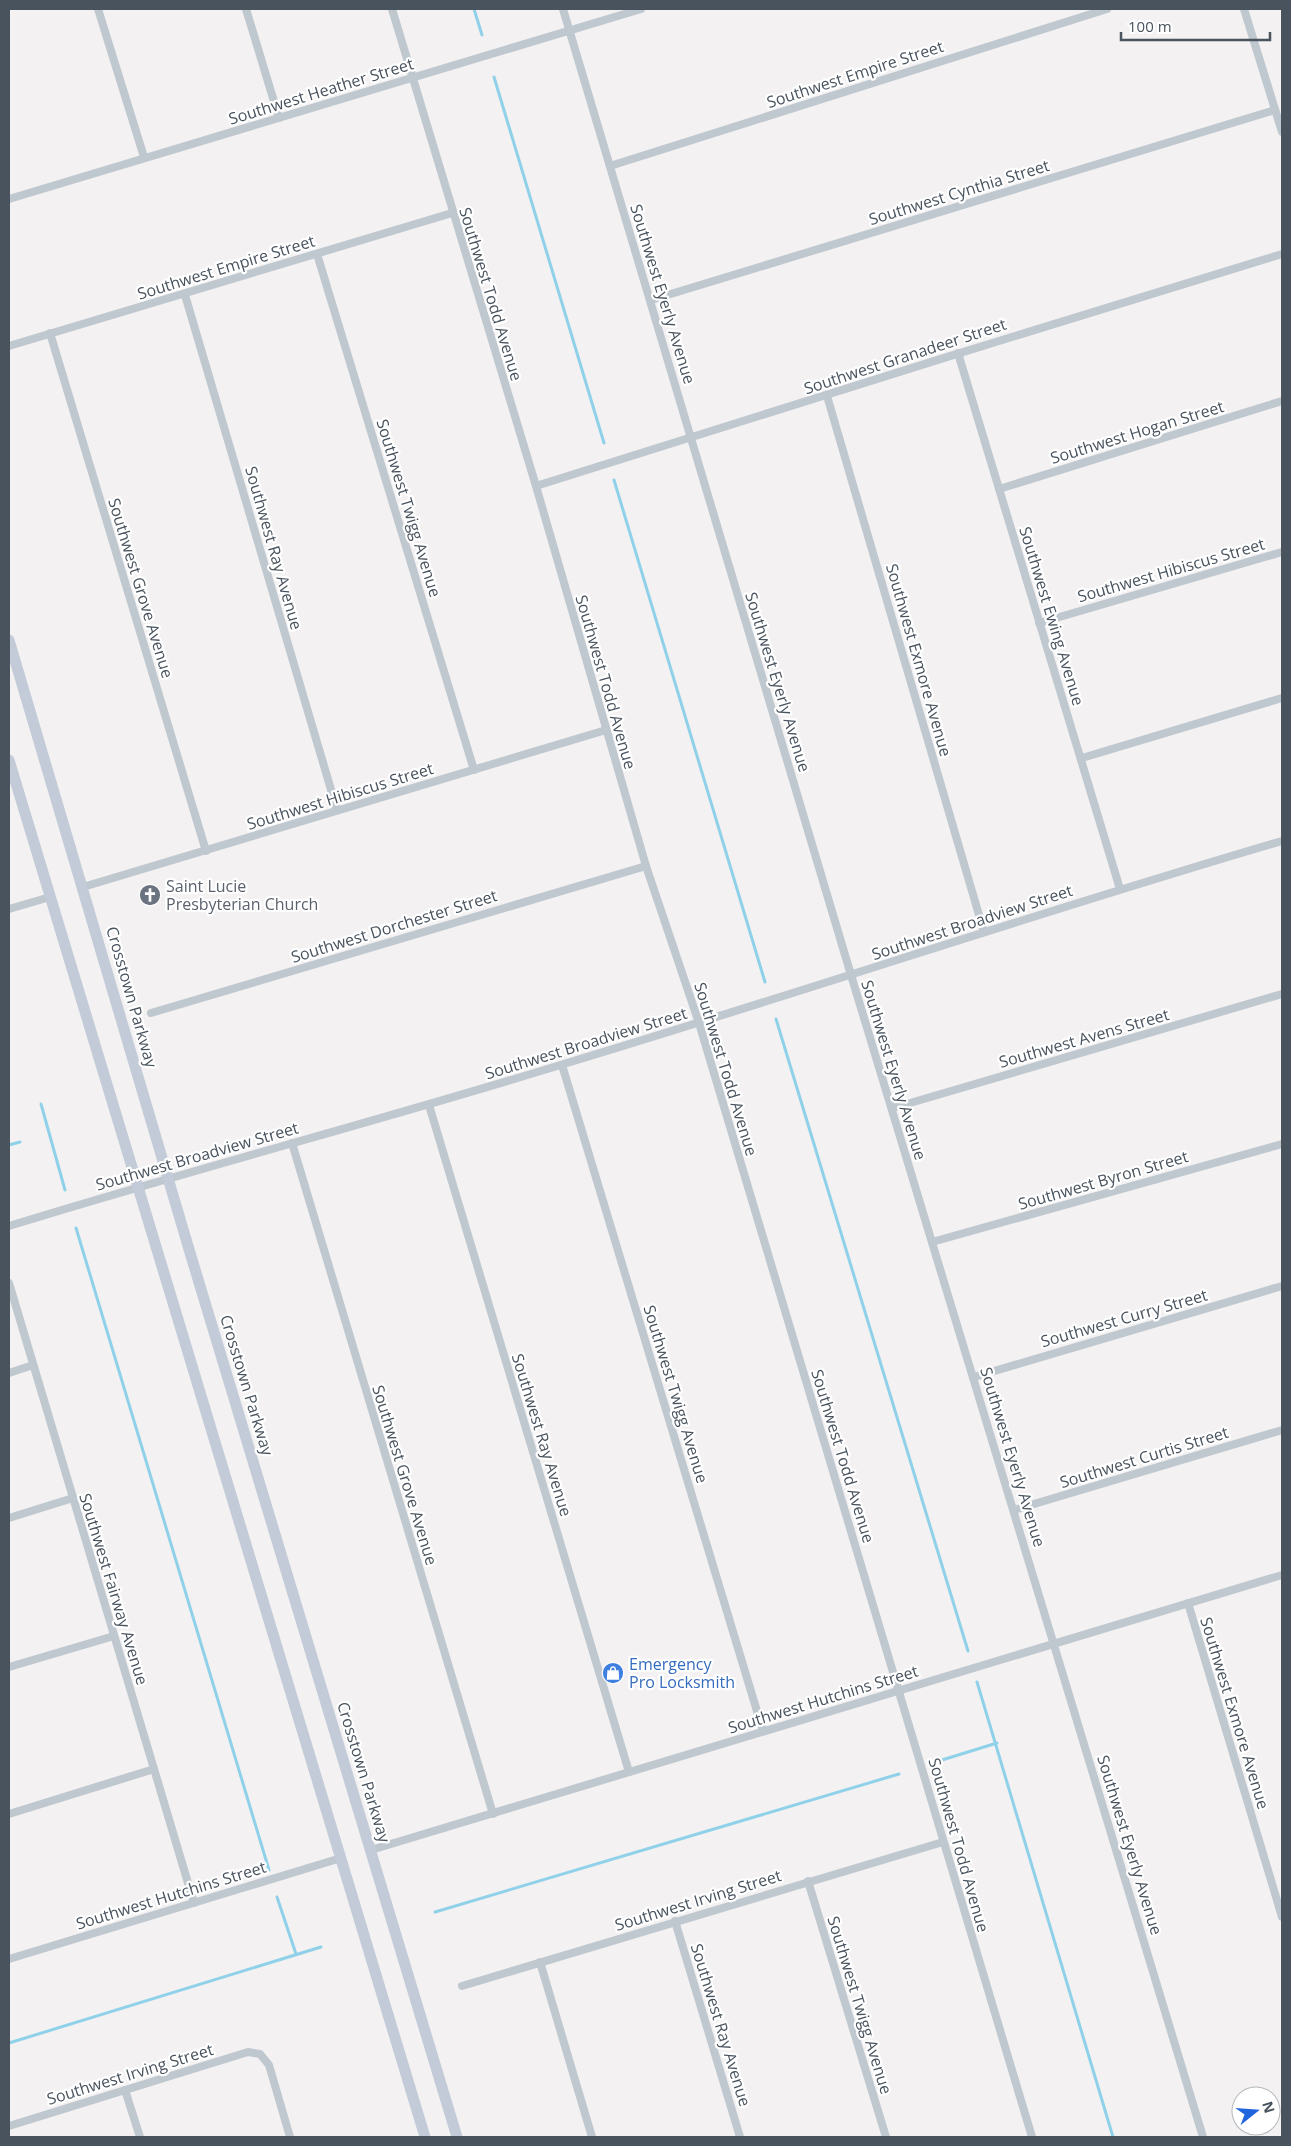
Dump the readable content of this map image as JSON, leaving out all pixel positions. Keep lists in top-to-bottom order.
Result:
{
  "streets": {
    "main road": ["Crosstown Parkway"],
    "street": [
      "Southwest Empire Street",
      "Southwest Heather Street",
      "Southwest Cynthia Street",
      "Southwest Todd Avenue",
      "Southwest Eyerly Avenue",
      "Southwest Granadeer Street",
      "Southwest Hogan Street",
      "Southwest Twigg Avenue",
      "Southwest Ray Avenue",
      "Southwest Hibiscus Street",
      "Southwest Grove Avenue",
      "Southwest Ewing Avenue",
      "Southwest Exmore Avenue",
      "Southwest Broadview Street",
      "Southwest Dorchester Street",
      "Southwest Avens Street",
      "Southwest Byron Street",
      "Southwest Curry Street",
      "Southwest Curtis Street",
      "Southwest Fairway Avenue",
      "Southwest Hutchins Street",
      "Southwest Irving Street"
    ]
  },
  "crossings": [
    ["Southwest Empire Street", "Southwest Todd Avenue"],
    ["Southwest Empire Street", "Southwest Eyerly Avenue"],
    ["Southwest Empire Street", "Southwest Twigg Avenue"],
    ["Southwest Empire Street", "Southwest Ray Avenue"],
    ["Southwest Empire Street", "Southwest Grove Avenue"],
    ["Southwest Heather Street", "Southwest Todd Avenue"],
    ["Southwest Heather Street", "Southwest Eyerly Avenue"],
    ["Southwest Cynthia Street", "Southwest Eyerly Avenue"],
    ["Southwest Todd Avenue", "Southwest Granadeer Street"],
    ["Southwest Todd Avenue", "Southwest Hibiscus Street"],
    ["Southwest Todd Avenue", "Southwest Broadview Street"],
    ["Southwest Todd Avenue", "Southwest Dorchester Street"],
    ["Southwest Todd Avenue", "Southwest Hutchins Street"],
    ["Southwest Todd Avenue", "Southwest Irving Street"],
    ["Southwest Eyerly Avenue", "Southwest Granadeer Street"],
    ["Southwest Eyerly Avenue", "Southwest Broadview Street"],
    ["Southwest Eyerly Avenue", "Southwest Avens Street"],
    ["Southwest Eyerly Avenue", "Southwest Byron Street"],
    ["Southwest Eyerly Avenue", "Southwest Curry Street"],
    ["Southwest Eyerly Avenue", "Southwest Curtis Street"],
    ["Southwest Eyerly Avenue", "Southwest Hutchins Street"],
    ["Southwest Granadeer Street", "Southwest Ewing Avenue"],
    ["Southwest Granadeer Street", "Southwest Exmore Avenue"],
    ["Southwest Hogan Street", "Southwest Ewing Avenue"],
    ["Southwest Twigg Avenue", "Southwest Hibiscus Street"],
    ["Southwest Twigg Avenue", "Southwest Broadview Street"],
    ["Southwest Twigg Avenue", "Southwest Hutchins Street"],
    ["Southwest Twigg Avenue", "Southwest Irving Street"],
    ["Southwest Ray Avenue", "Southwest Hibiscus Street"],
    ["Southwest Ray Avenue", "Southwest Broadview Street"],
    ["Southwest Ray Avenue", "Southwest Hutchins Street"],
    ["Southwest Ray Avenue", "Southwest Irving Street"],
    ["Southwest Hibiscus Street", "Southwest Grove Avenue"],
    ["Southwest Hibiscus Street", "Southwest Ewing Avenue"],
    ["Southwest Hibiscus Street", "Crosstown Parkway"],
    ["Southwest Grove Avenue", "Southwest Broadview Street"],
    ["Southwest Grove Avenue", "Southwest Hutchins Street"],
    ["Southwest Ewing Avenue", "Southwest Broadview Street"],
    ["Southwest Exmore Avenue", "Southwest Broadview Street"],
    ["Southwest Exmore Avenue", "Southwest Hutchins Street"],
    ["Southwest Broadview Street", "Crosstown Parkway"],
    ["Crosstown Parkway", "Southwest Hutchins Street"],
    ["Southwest Fairway Avenue", "Southwest Hutchins Street"]
  ],
  "places": {
    "church": ["Saint Lucie Presbyterian Church"],
    "shop": ["Emergency Pro Locksmith"]
  },
  "scale_bar": "100 m",
  "north": "right"
}
